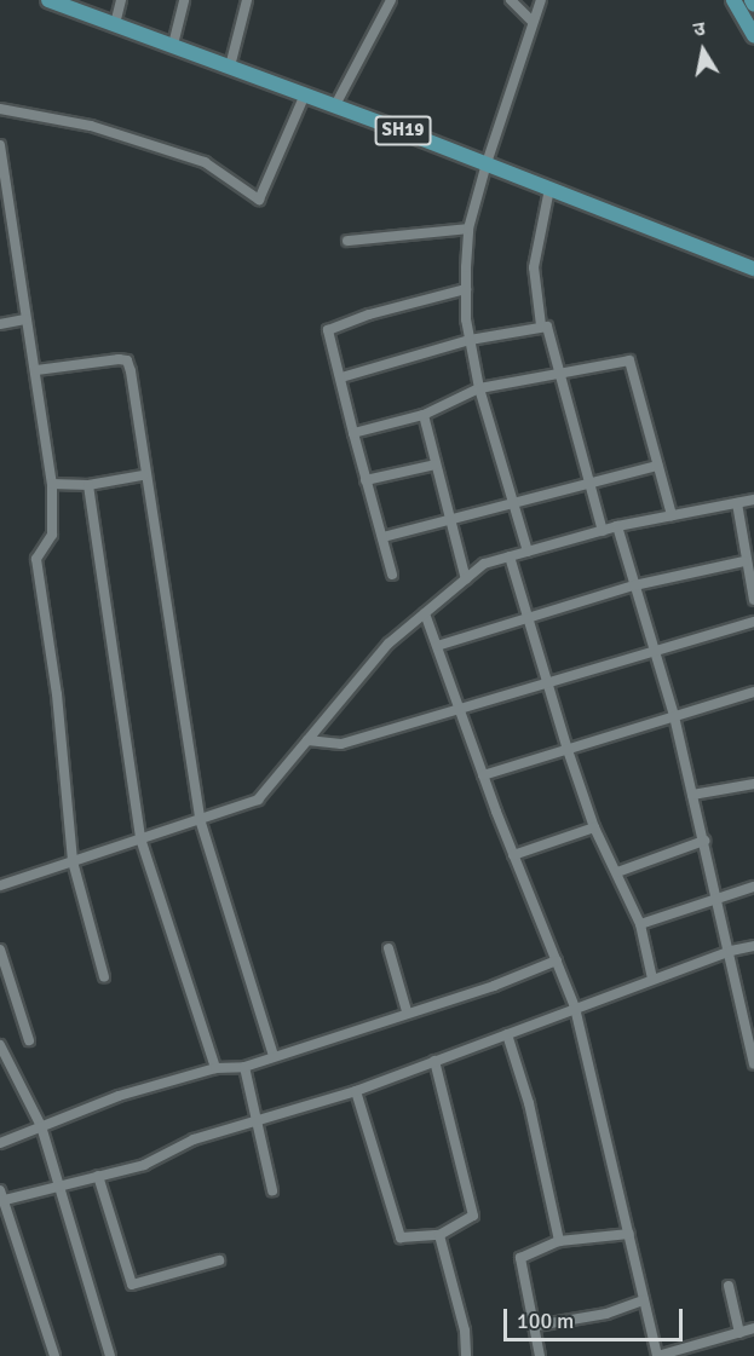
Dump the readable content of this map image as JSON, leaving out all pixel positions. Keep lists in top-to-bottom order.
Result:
{
  "streets": {
    "main road": ["SH19"]
  },
  "scale_bar": "100 m",
  "north": "top"
}
